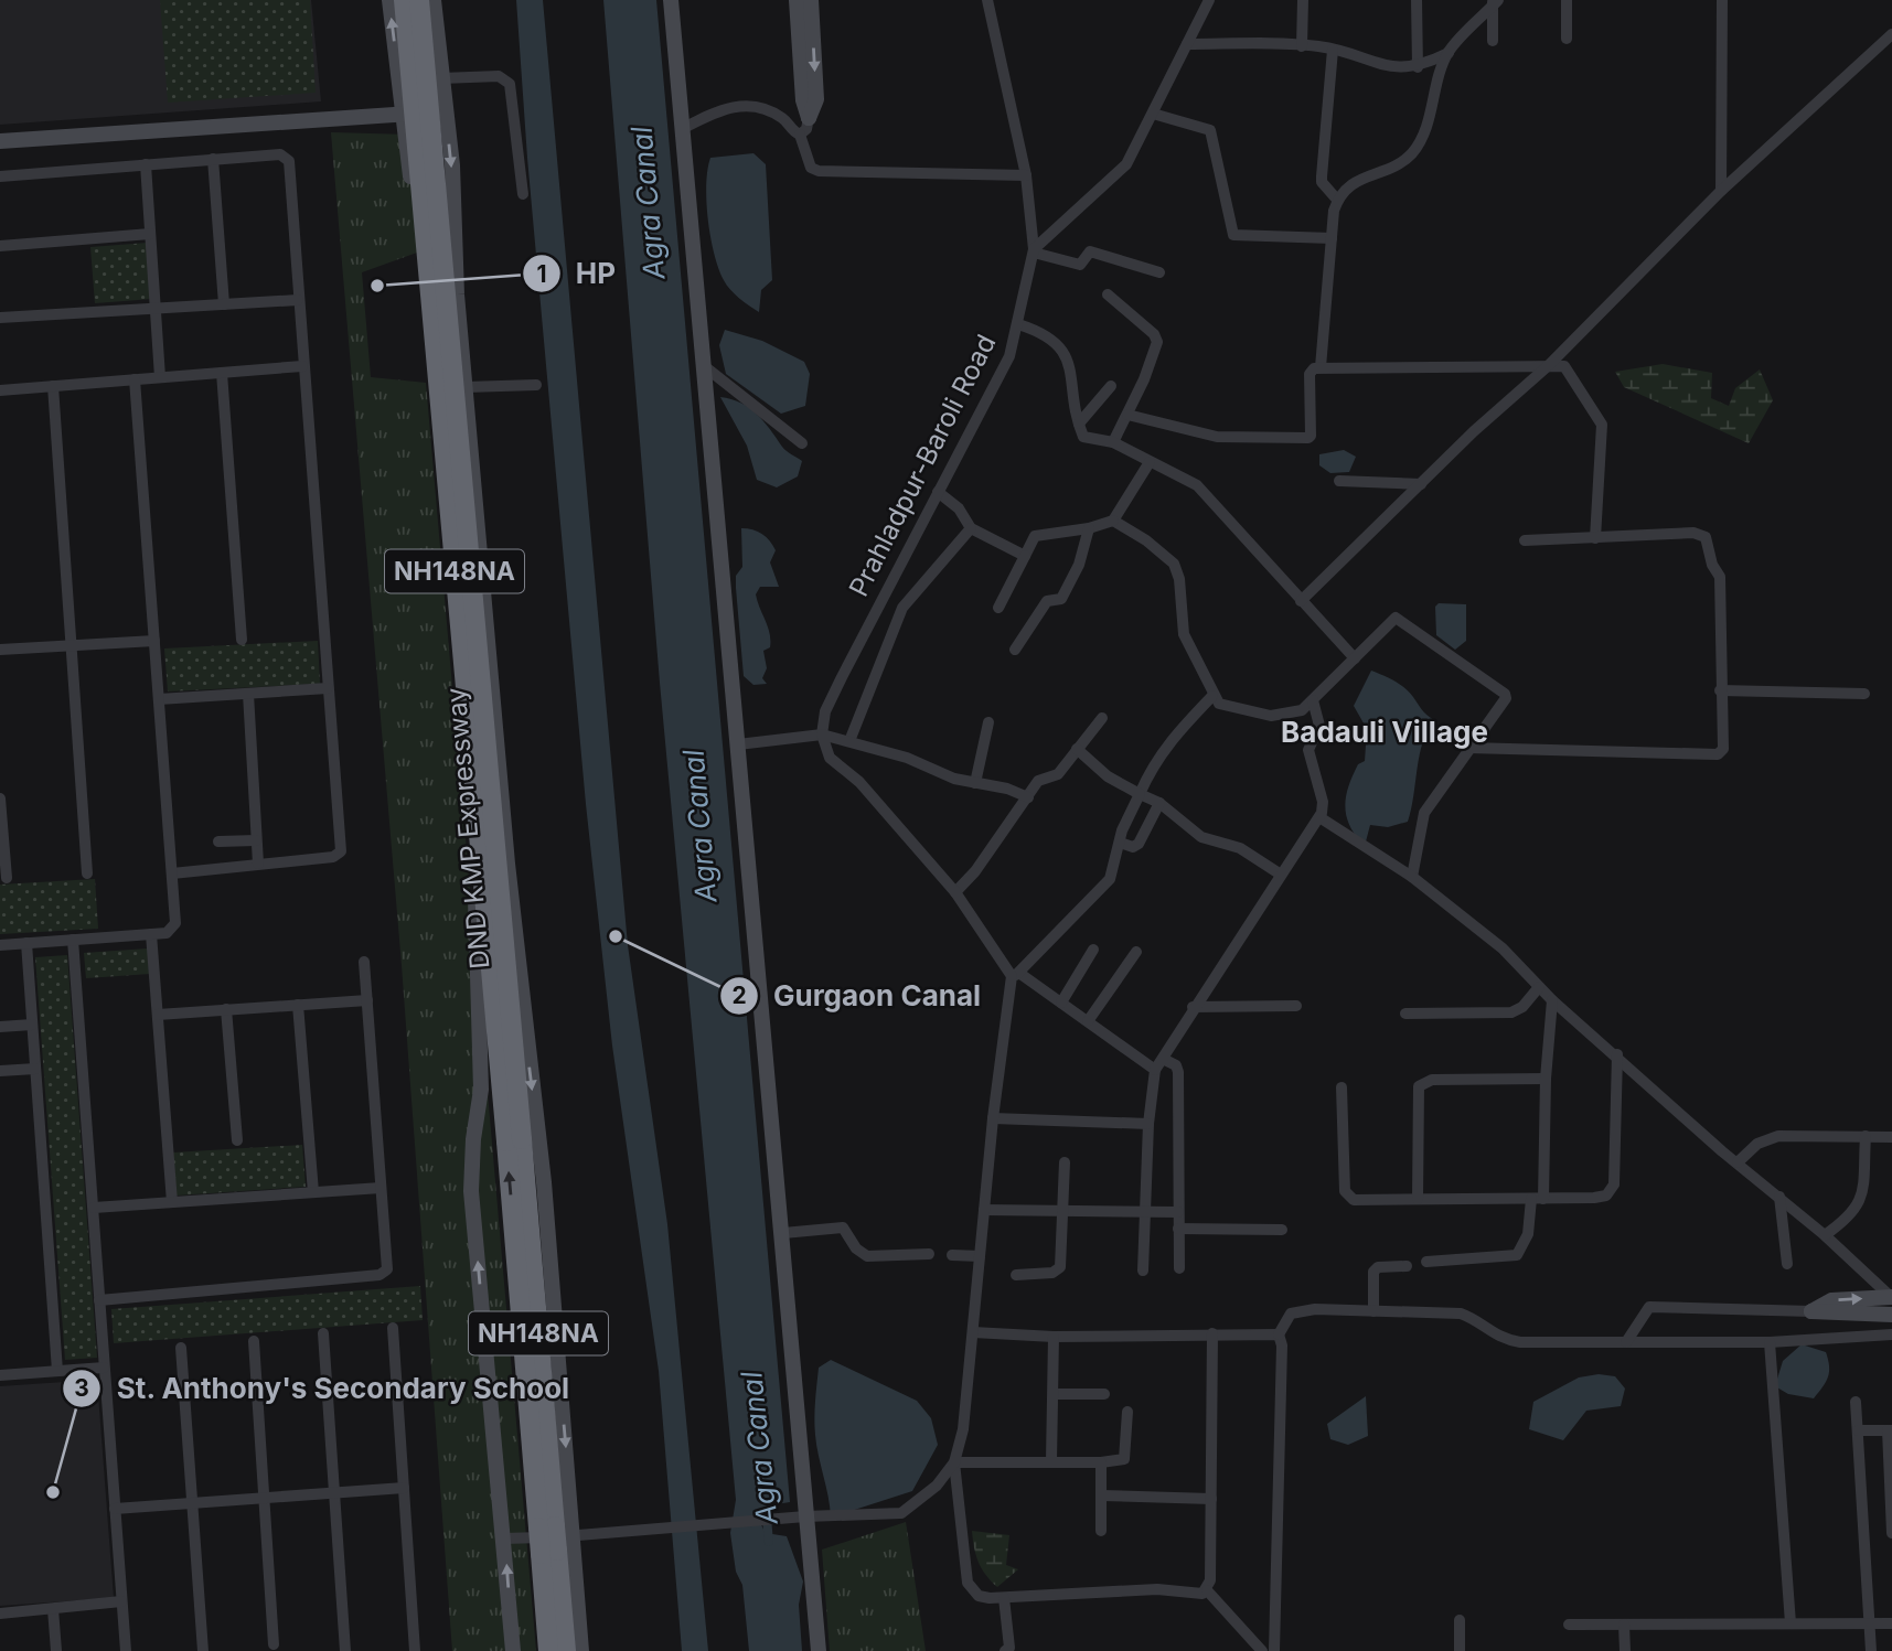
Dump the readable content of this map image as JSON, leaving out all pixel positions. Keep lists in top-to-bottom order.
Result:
{
  "streets": {
    "highway": ["NH148NA", "DND KMP Expressway"],
    "street": ["Prahladpur-Baroli Road"]
  },
  "districts": ["Badauli Village"],
  "water": ["Agra Canal"],
  "places": ["HP", "Gurgaon Canal", "St. Anthony's Secondary School"]
}
